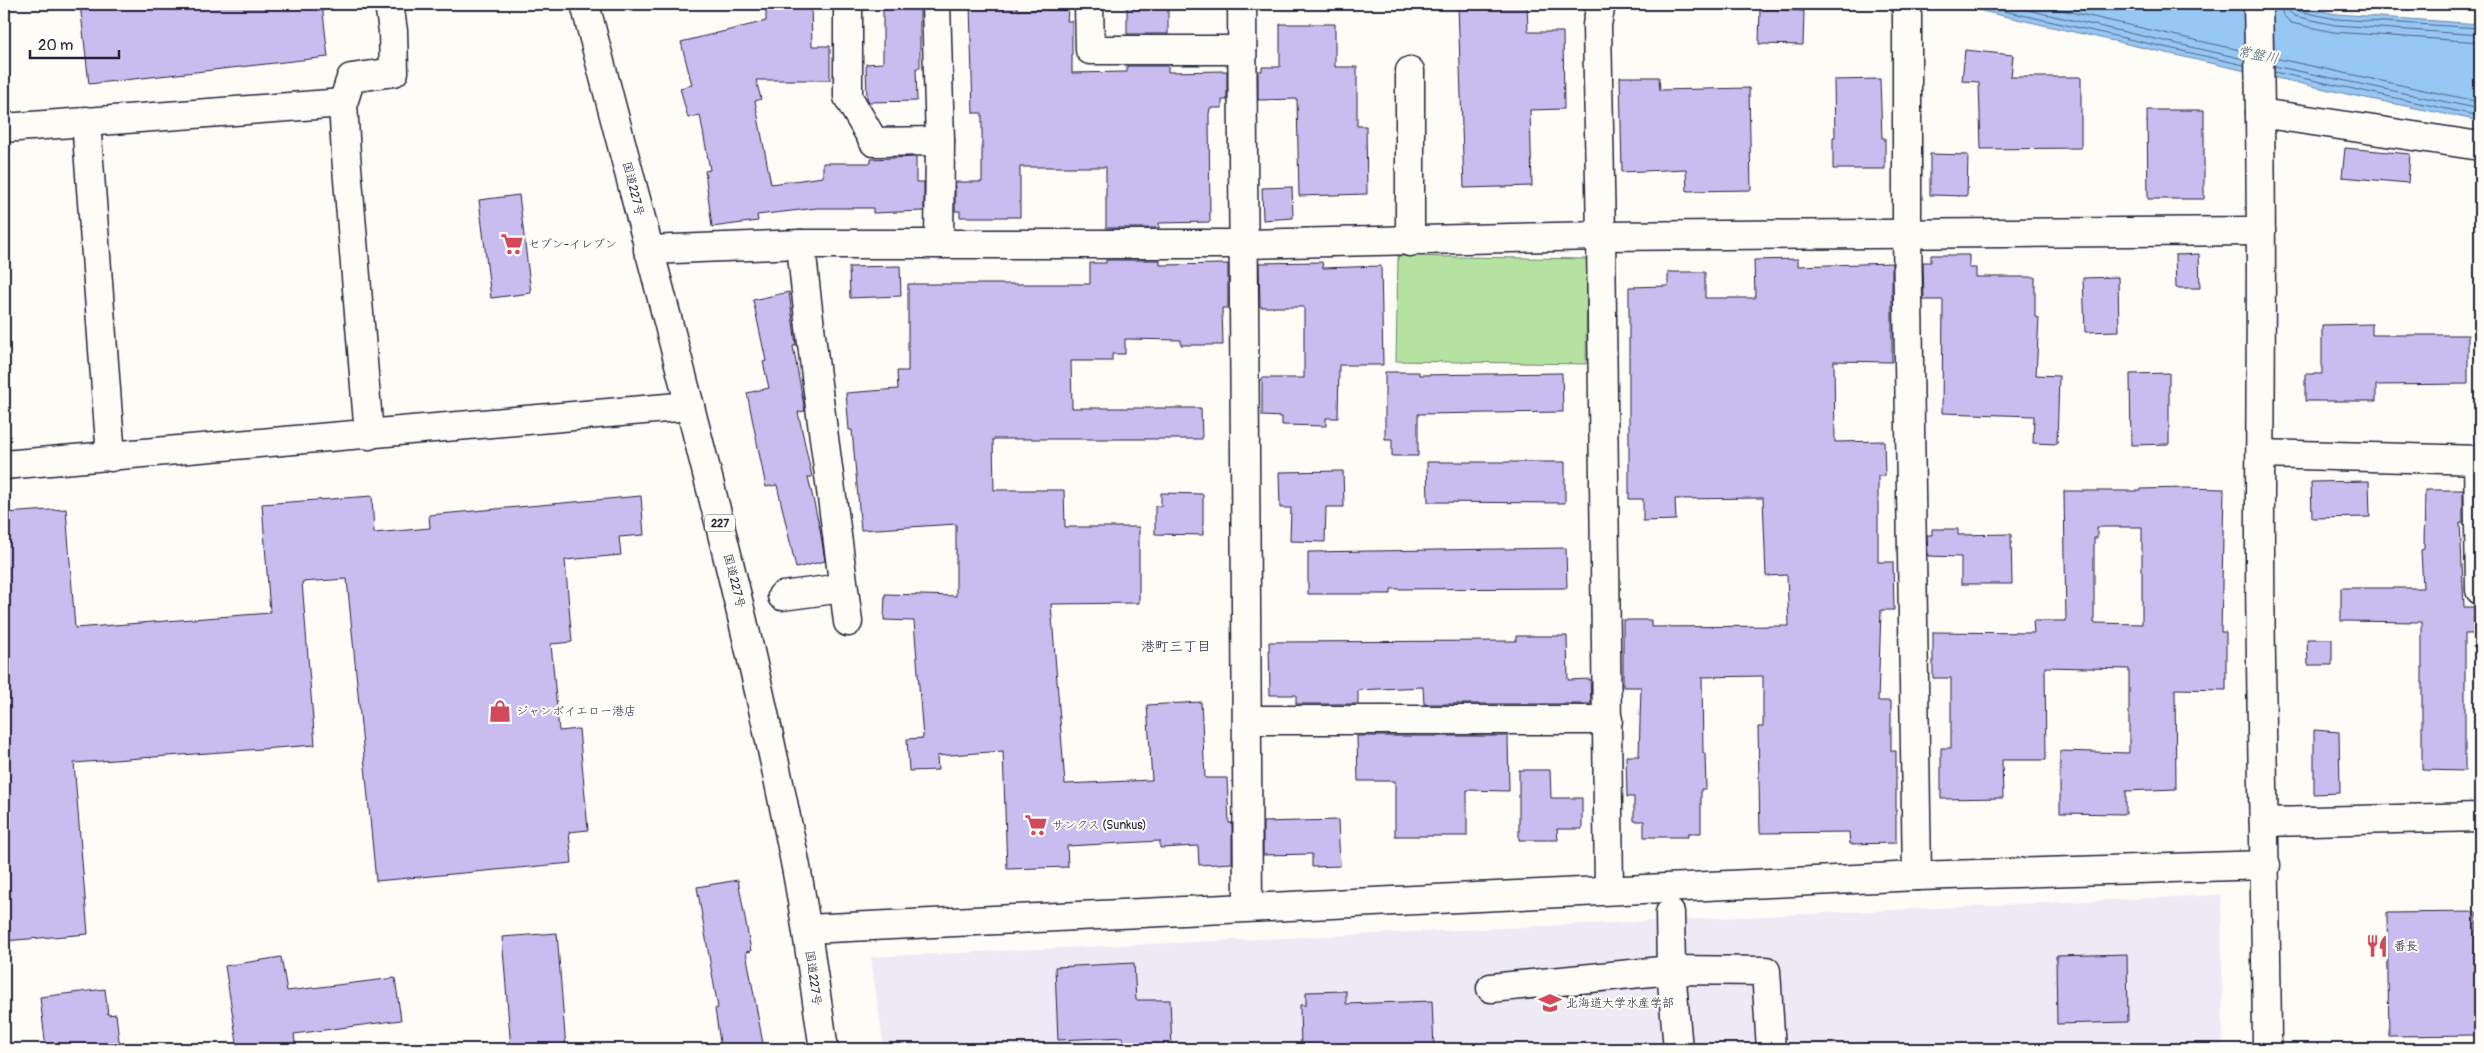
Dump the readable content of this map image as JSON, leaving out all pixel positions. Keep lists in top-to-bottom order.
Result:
{
  "streets": {
    "main road": ["国道227号", "227"]
  },
  "districts": ["港町三丁目"],
  "water": ["常盤川"],
  "places": {
    "supermarket": ["セブン-イレブン", "サンクス (Sunkus)"],
    "shop": ["ジャンボイエロー港店"],
    "restaurant": ["番長"],
    "school or university": ["北海道大学水産学部"]
  },
  "scale_bar": "20 m"
}
